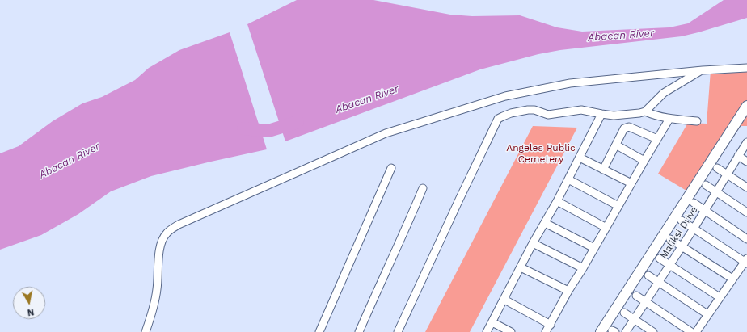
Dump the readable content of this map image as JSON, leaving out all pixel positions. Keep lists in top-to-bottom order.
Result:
{
  "streets": {
    "street": ["Maliksi Drive"]
  },
  "water": ["Abacan River"],
  "parks": ["Angeles Public Cemetery"],
  "north": "bottom"
}
